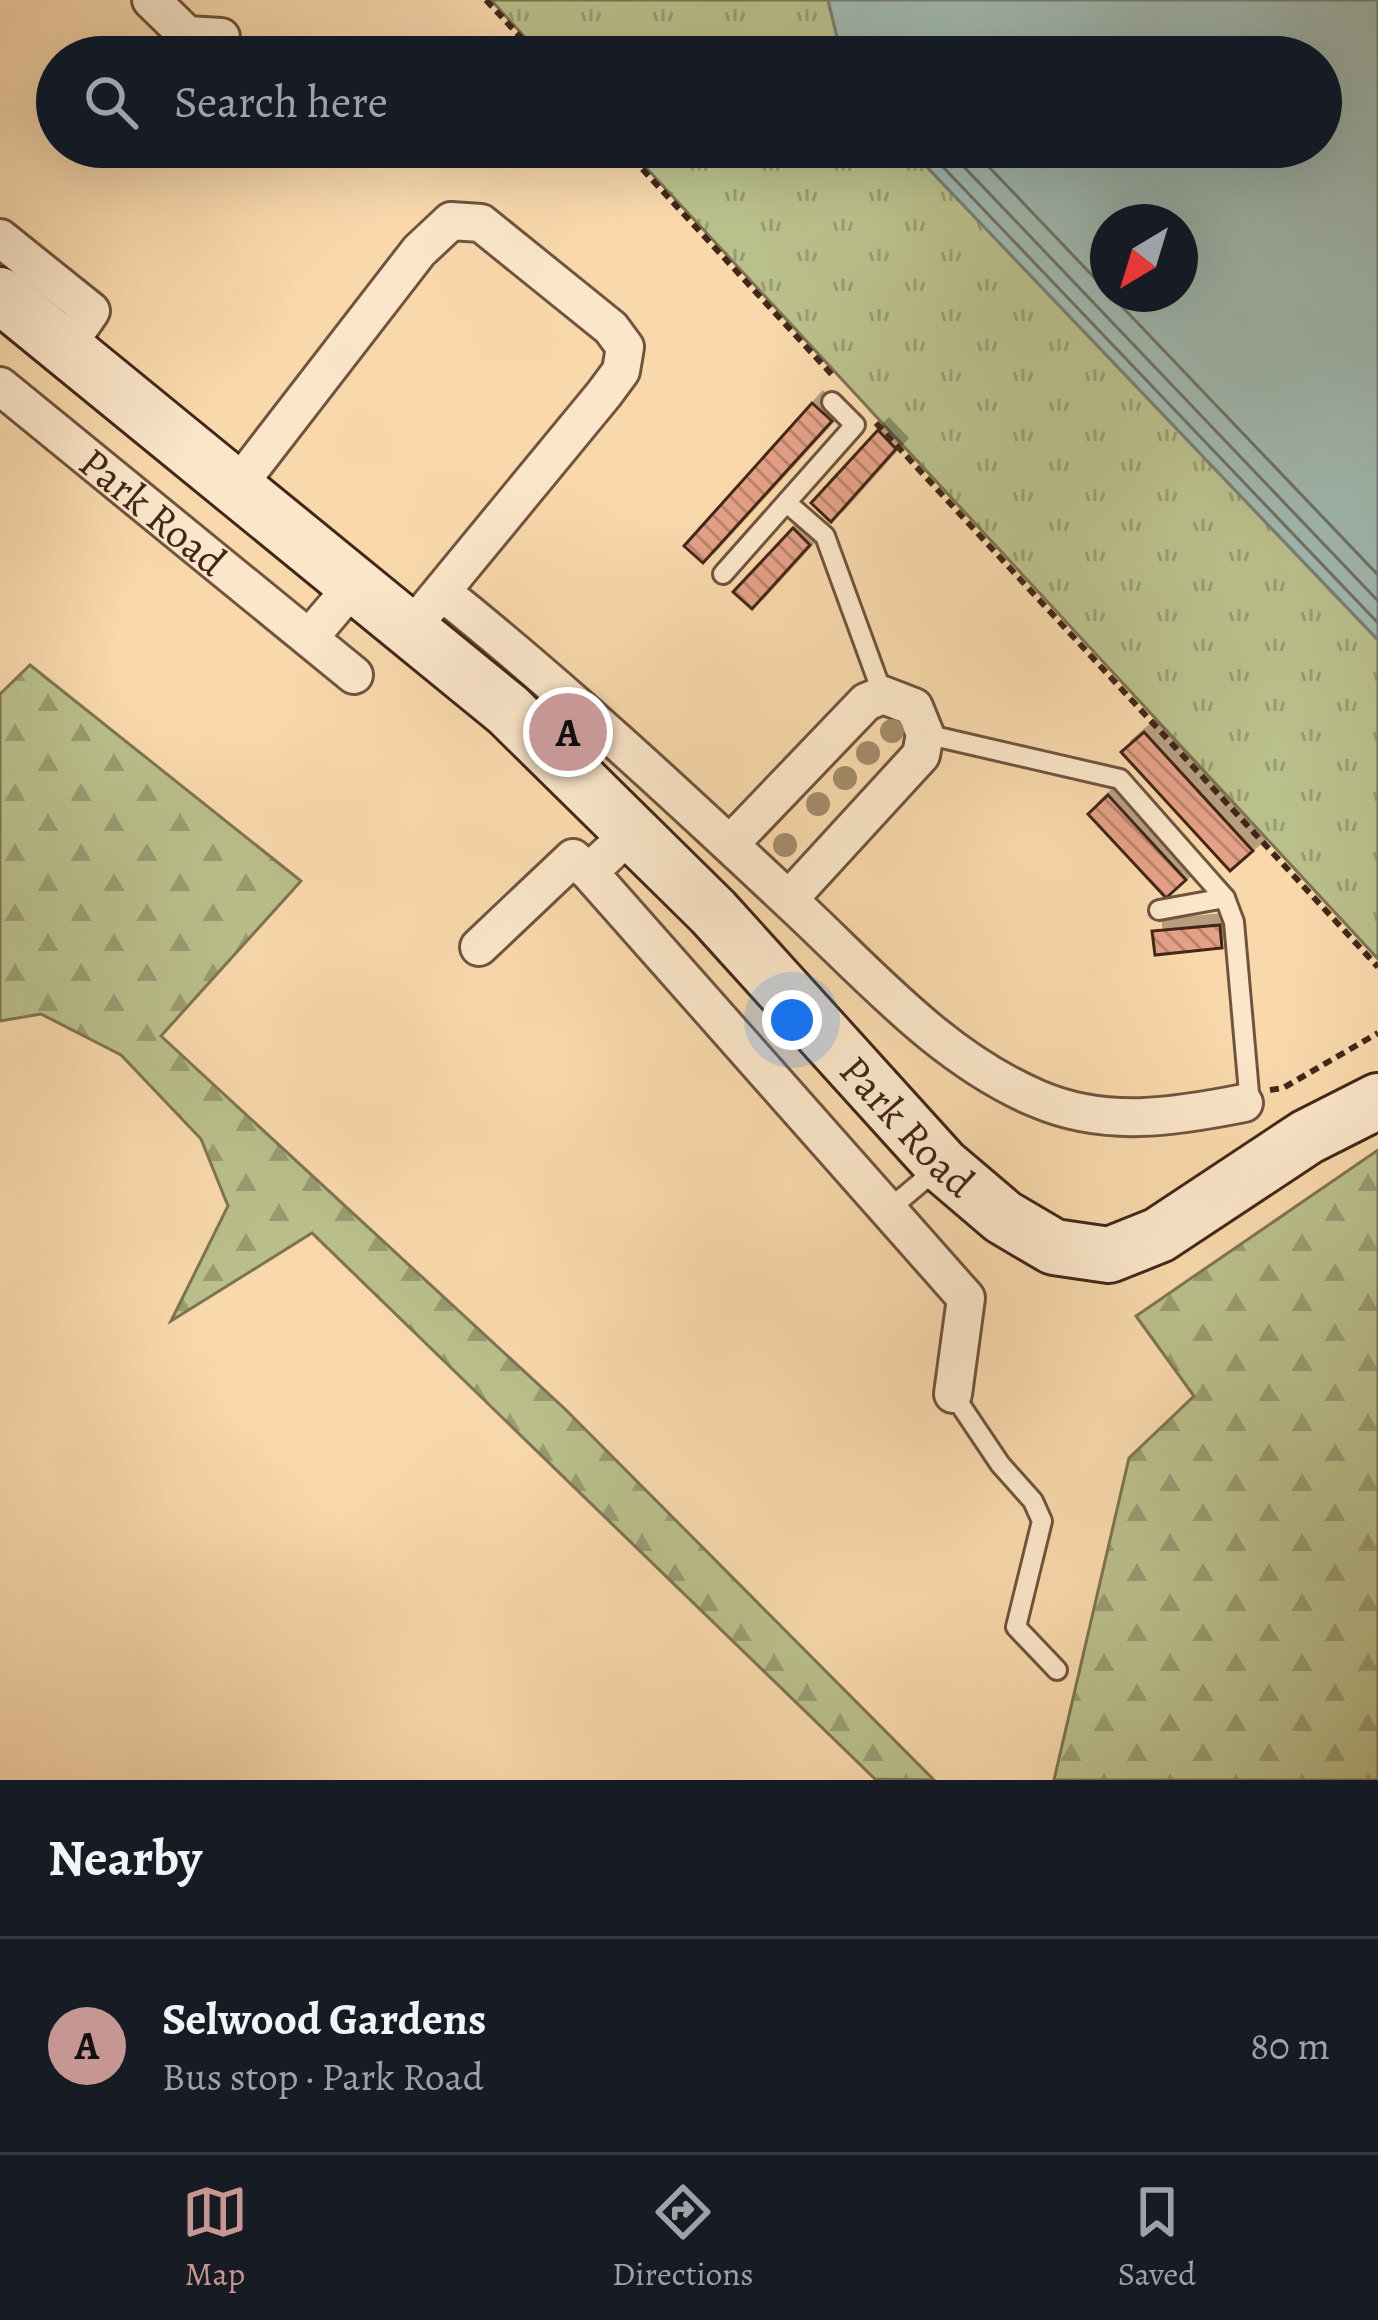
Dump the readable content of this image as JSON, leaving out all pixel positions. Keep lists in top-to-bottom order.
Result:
{
  "streets": {
    "main road": ["Park Road"]
  },
  "north": "bottom left",
  "page": {
    "search": "Search here",
    "pins": "A",
    "heading": "Nearby",
    "list": [
      {
        "mark": "A",
        "name": "Selwood Gardens",
        "note": "Bus stop · Park Road",
        "value": "80 m"
      }
    ],
    "nav": ["Map", "Directions", "Saved"]
  }
}
